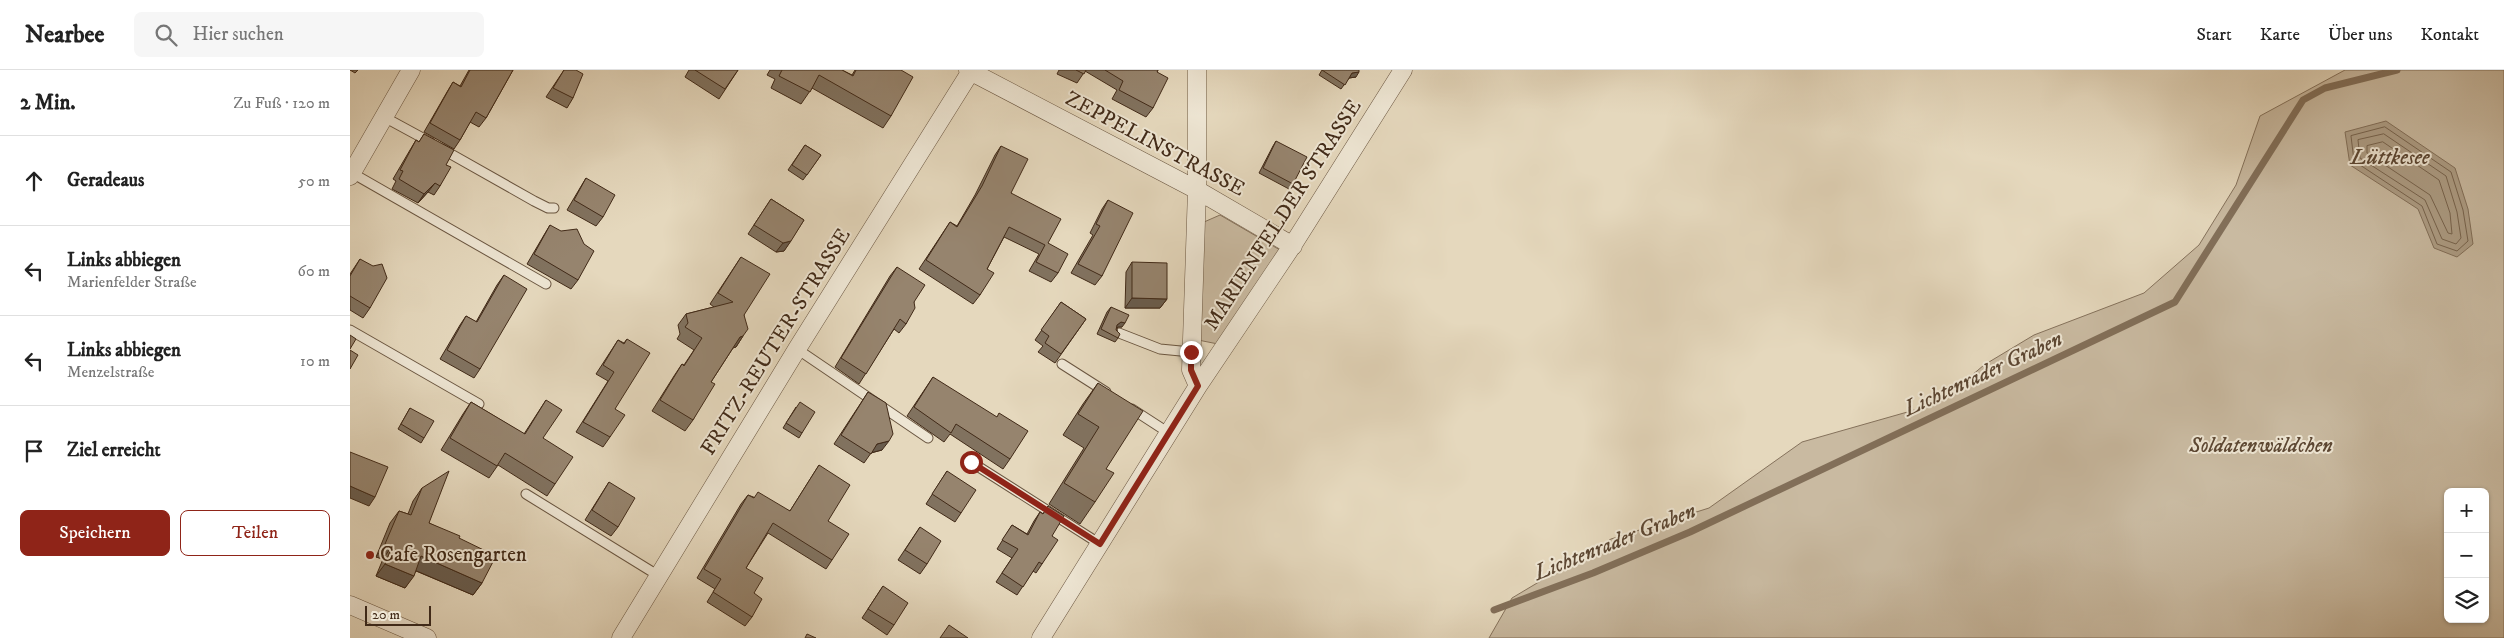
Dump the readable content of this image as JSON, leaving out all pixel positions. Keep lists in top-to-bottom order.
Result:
{
  "streets": {
    "street": ["ZEPPELINSTRASSE", "MARIENFELDER STRASSE", "FRITZ-REUTER-STRASSE"]
  },
  "crossings": [
    ["ZEPPELINSTRASSE", "MARIENFELDER STRASSE"],
    ["ZEPPELINSTRASSE", "FRITZ-REUTER-STRASSE"]
  ],
  "water": ["Lüttkesee", "Lichtenrader Graben"],
  "parks": ["Soldatenwäldchen"],
  "places": ["Cafe Rosengarten"],
  "scale_bar": "20 m",
  "page": {
    "header": "Nearbee",
    "search": "Hier suchen",
    "nav": [
      "Start",
      "Karte",
      "Über uns",
      "Kontakt"
    ],
    "heading": ["2 Min.", "Zu Fuß · 120 m"],
    "list": [
      ["Geradeaus", "50 m"],
      ["Links abbiegen", "Marienfelder Straße", "60 m"],
      ["Links abbiegen", "Menzelstraße", "10 m"],
      "Ziel erreicht"
    ],
    "map_buttons": ["+", "−"],
    "buttons": ["Speichern", "Teilen"],
    "scale": "20 m"
  }
}
